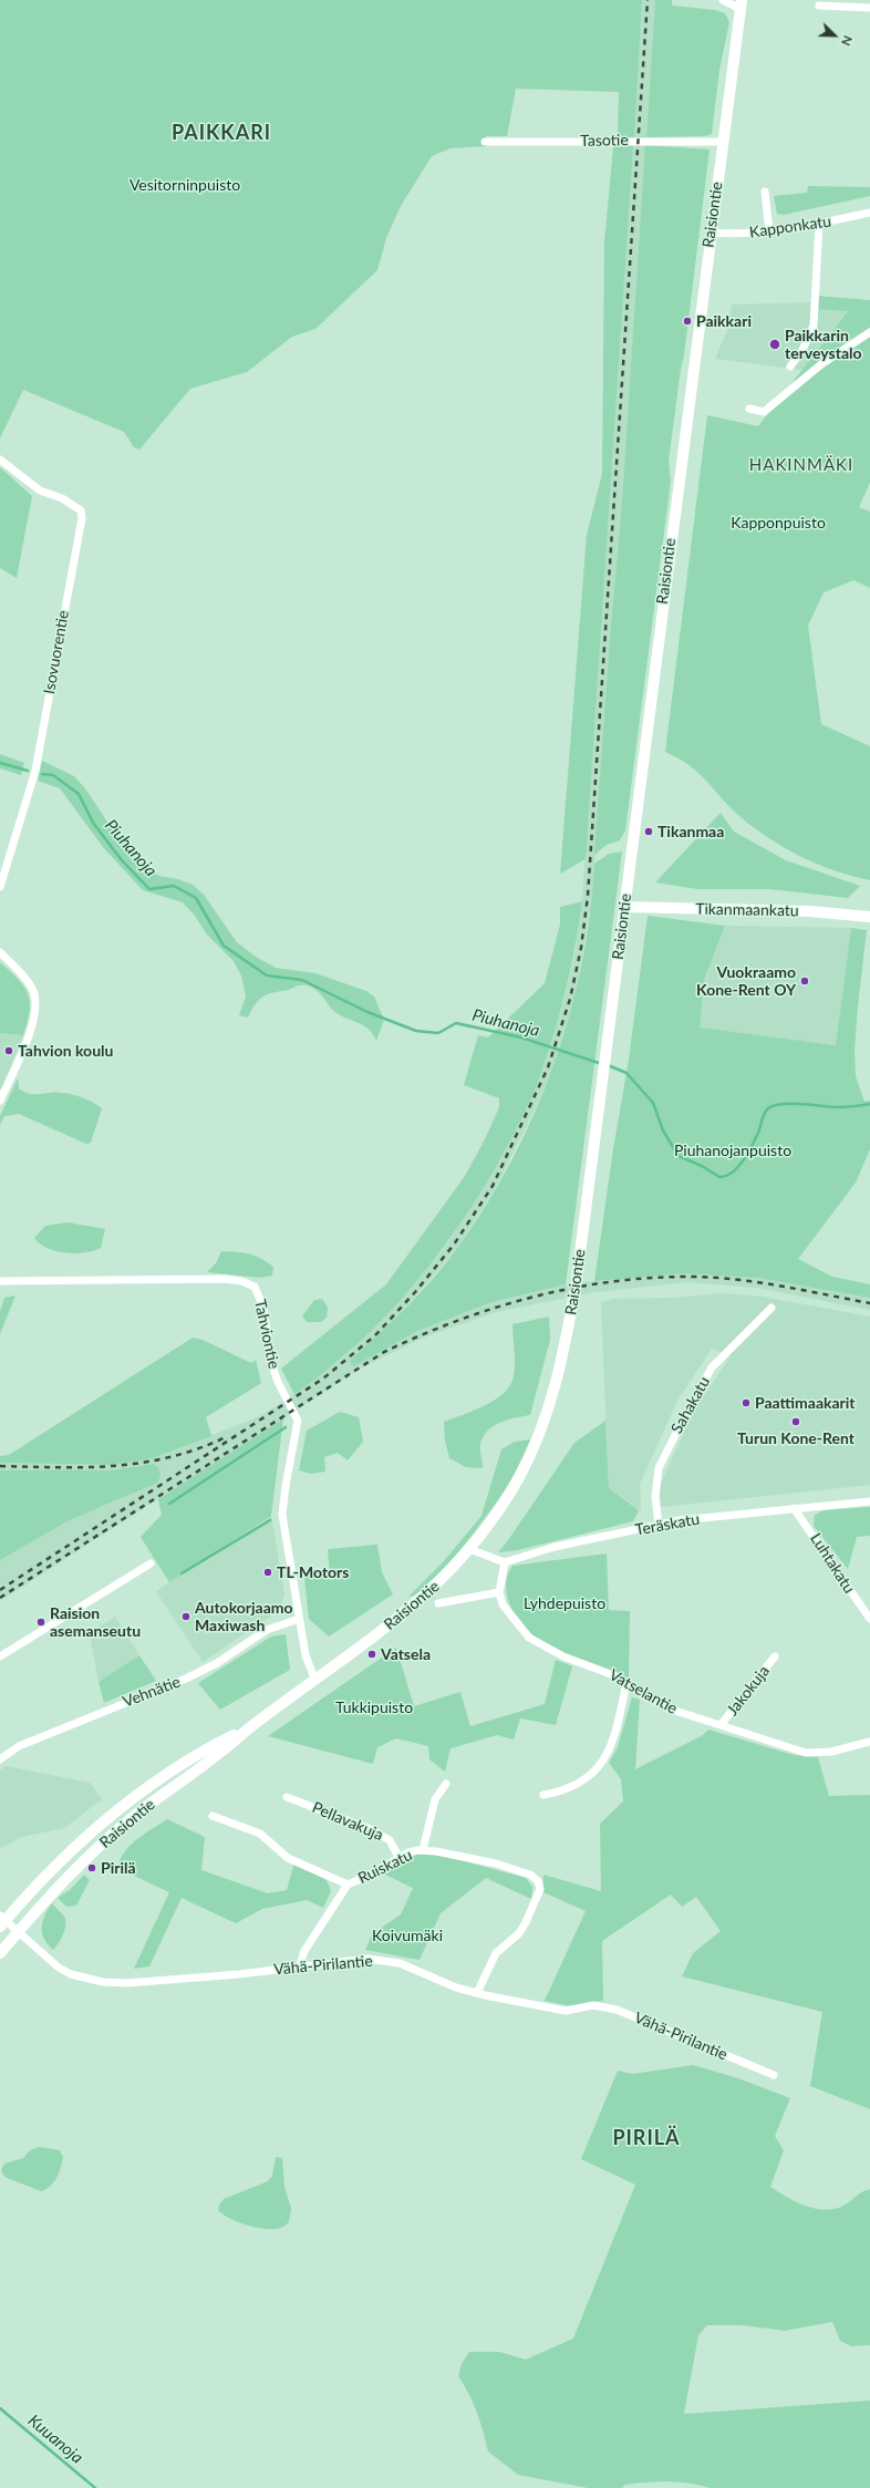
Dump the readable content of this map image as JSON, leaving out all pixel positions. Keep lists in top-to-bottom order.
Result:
{
  "streets": {
    "main road": ["Raisiontie", "Tikanmaankatu"],
    "street": [
      "Tasotie",
      "Kapponkatu",
      "Isovuorentie",
      "Tahviontie",
      "Sahakatu",
      "Teräskatu",
      "Luhtakatu",
      "Jakokuja",
      "Vehnätie",
      "Vatselantie",
      "Pellavakuja",
      "Ruiskatu",
      "Vähä-Pirilantie"
    ]
  },
  "crossings": [
    ["Tasotie", "Raisiontie"],
    ["Raisiontie", "Kapponkatu"],
    ["Raisiontie", "Tikanmaankatu"],
    ["Raisiontie", "Tahviontie"],
    ["Raisiontie", "Vähä-Pirilantie"],
    ["Tahviontie", "Vehnätie"],
    ["Sahakatu", "Teräskatu"],
    ["Teräskatu", "Luhtakatu"],
    ["Jakokuja", "Vatselantie"],
    ["Pellavakuja", "Ruiskatu"],
    ["Ruiskatu", "Vähä-Pirilantie"]
  ],
  "districts": ["PAIKKARI", "HAKINMÄKI", "PIRILÄ"],
  "water": ["Piuhanoja", "Kuuanoja"],
  "parks": [
    "Vesitorninpuisto",
    "Kapponpuisto",
    "Piuhanojanpuisto",
    "Lyhdepuisto",
    "Tukkipuisto",
    "Koivumäki"
  ],
  "places": [
    "Paikkari",
    "Paikkarin terveystalo",
    "Tikanmaa",
    "Vuokraamo Kone-Rent OY",
    "Tahvion koulu",
    "Paattimaakarit",
    "Turun Kone-Rent",
    "TL-Motors",
    "Autokorjaamo Maxiwash",
    "Raision asemanseutu",
    "Vatsela",
    "Pirilä"
  ],
  "north": "bottom right"
}
